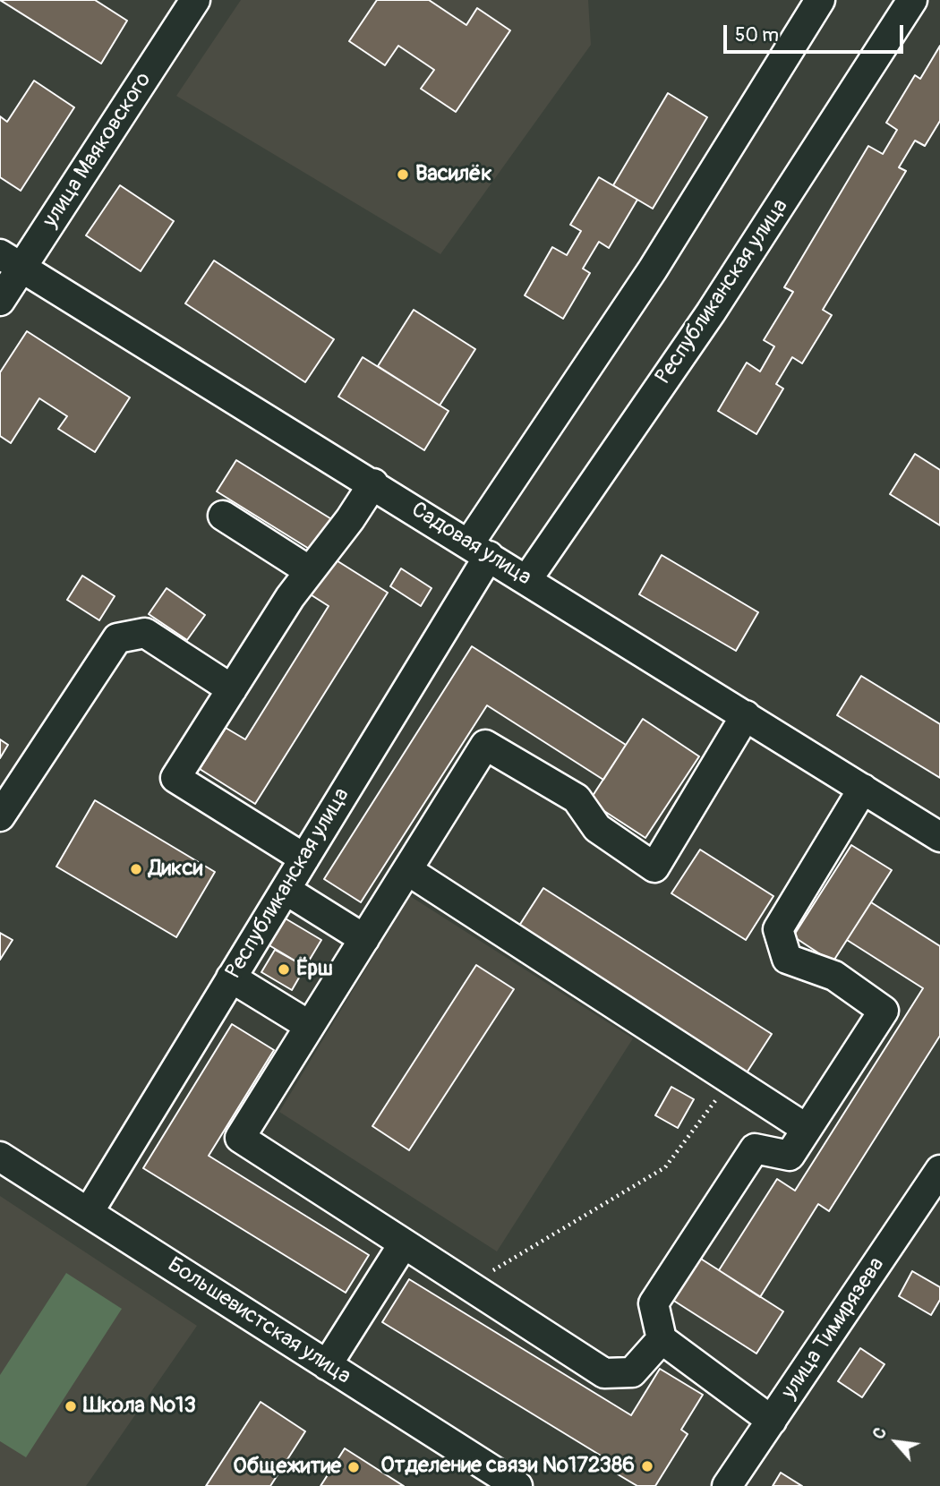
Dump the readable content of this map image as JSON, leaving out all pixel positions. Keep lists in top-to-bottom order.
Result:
{
  "streets": {
    "street": [
      "улица Маяковского",
      "Республиканская улица",
      "Садовая улица",
      "Большевистская улица",
      "улица Тимирязева"
    ]
  },
  "crossings": [
    ["улица Маяковского", "Садовая улица"],
    ["Республиканская улица", "Садовая улица"],
    ["Республиканская улица", "Большевистская улица"]
  ],
  "places": [
    "Василёк",
    "Дикси",
    "Ёрш",
    "Школа №13",
    "Отделение связи №172386",
    "Общежитие"
  ],
  "scale_bar": "50 m",
  "north": "top left"
}
